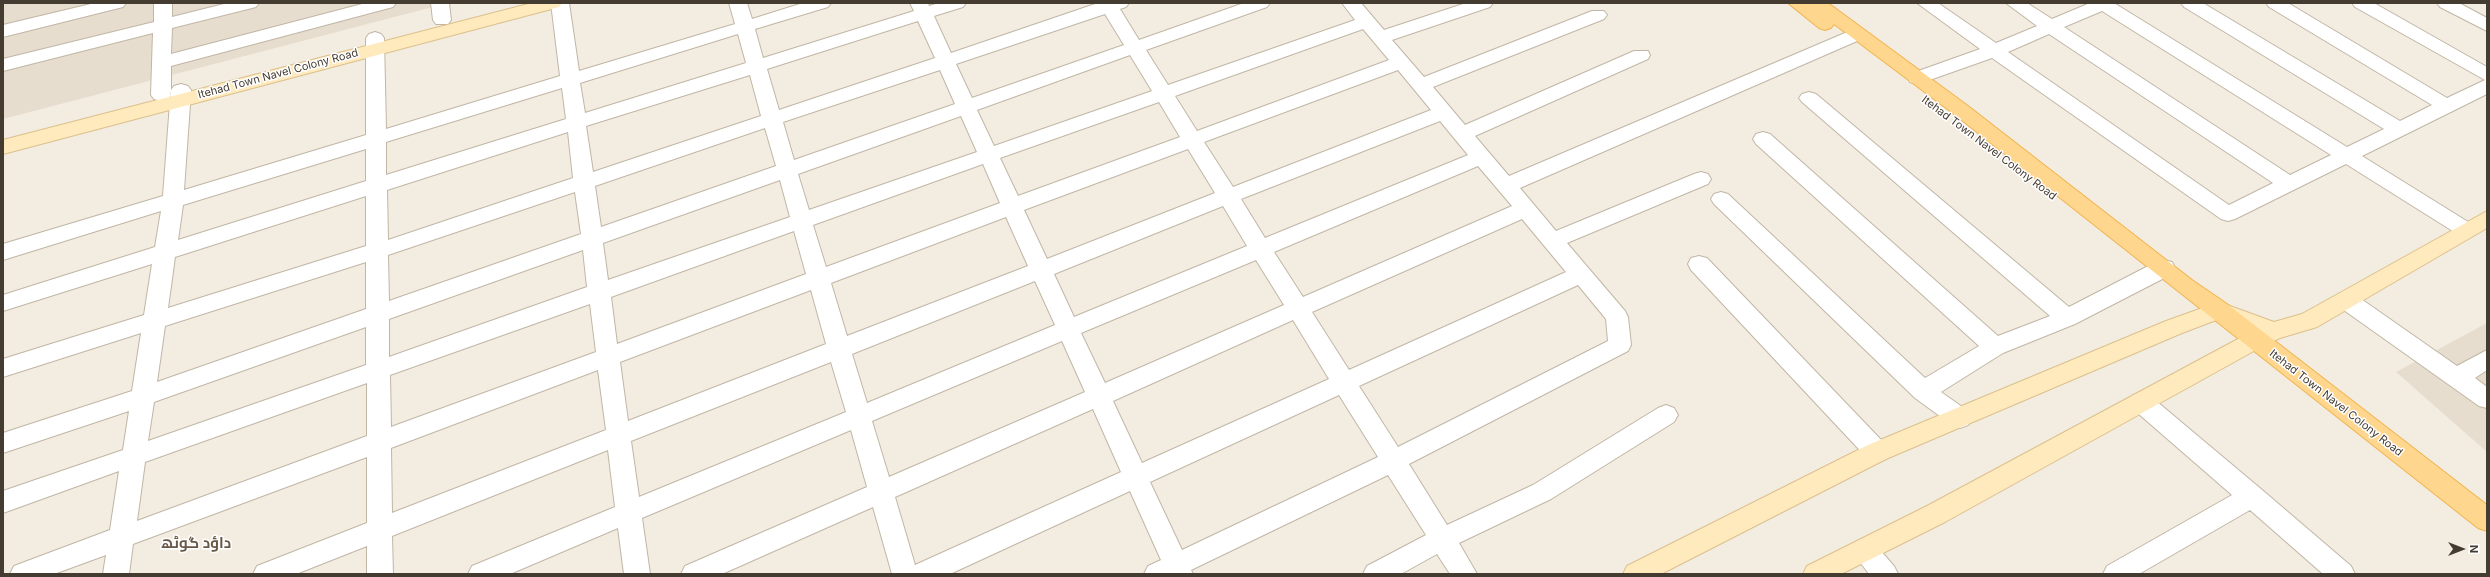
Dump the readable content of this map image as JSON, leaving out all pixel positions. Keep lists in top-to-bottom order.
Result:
{
  "streets": {
    "main road": ["Itehad Town Navel Colony Road"]
  },
  "districts": ["داؤد گوٹھ"],
  "north": "right"
}
